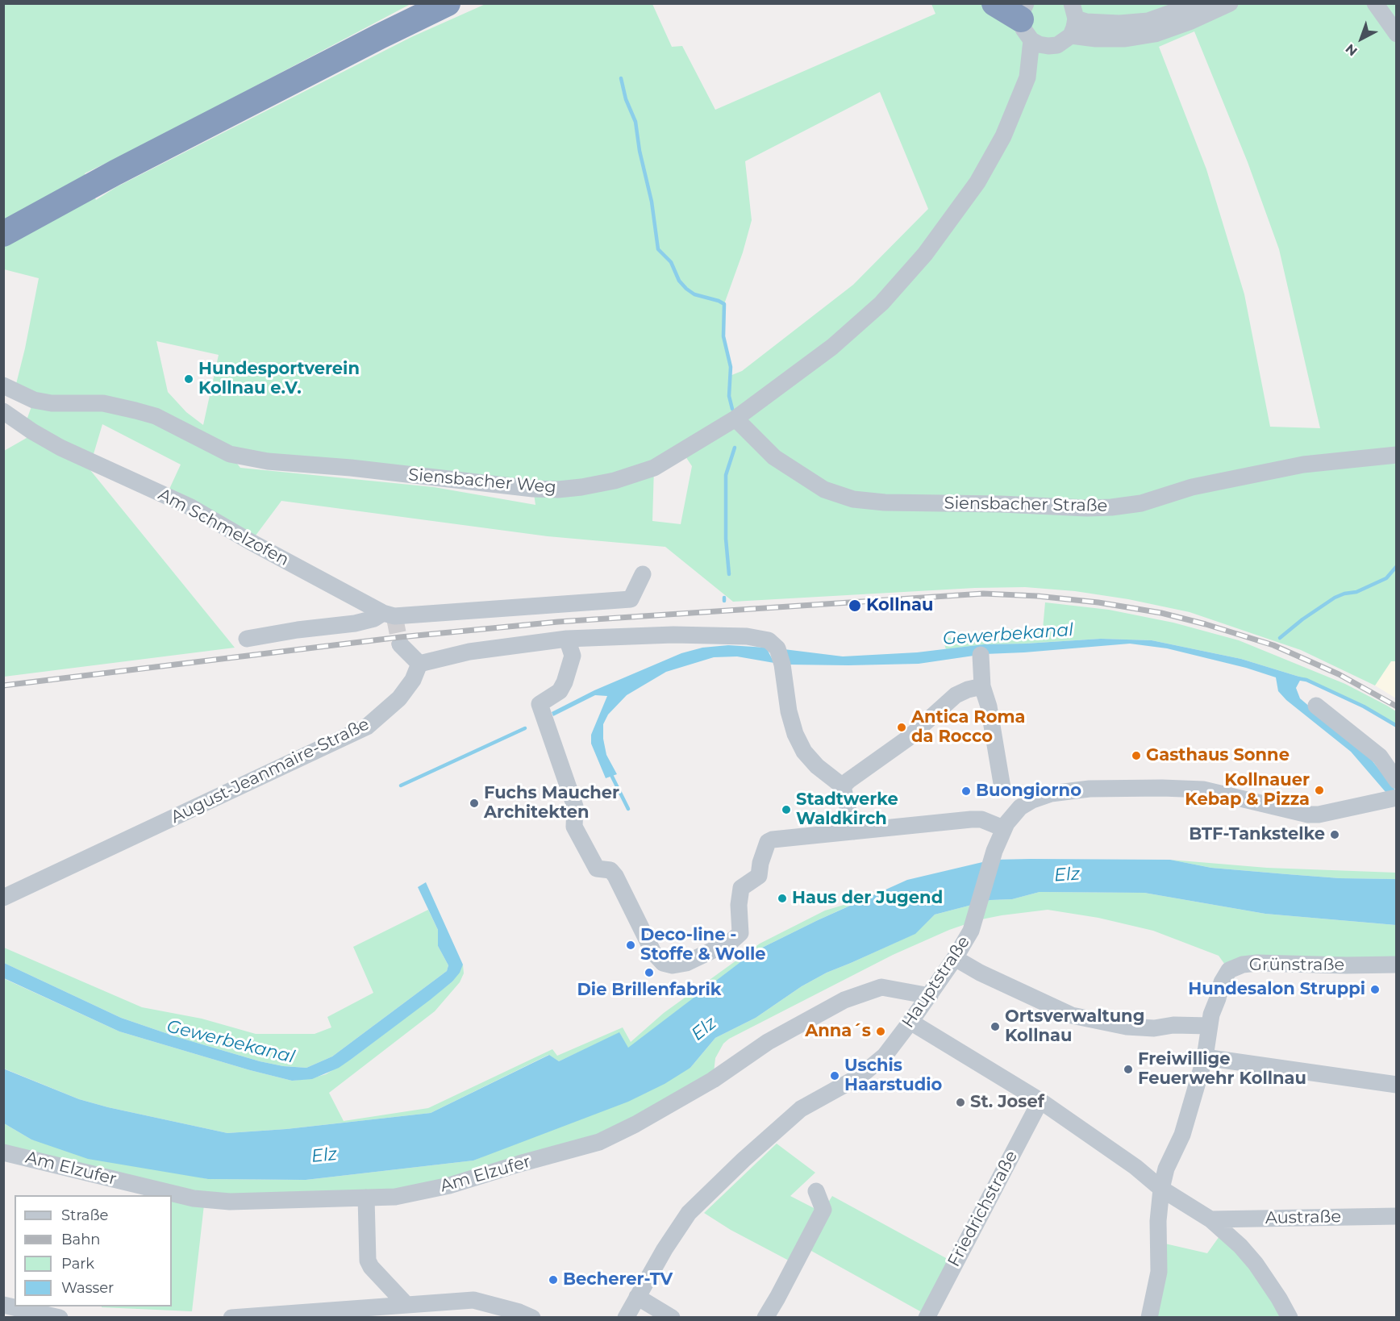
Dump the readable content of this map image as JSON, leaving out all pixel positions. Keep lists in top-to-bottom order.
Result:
{
  "streets": {
    "street": [
      "Siensbacher Weg",
      "Siensbacher Straße",
      "Am Schmelzofen",
      "August-Jeanmaire-Straße",
      "Grünstraße",
      "Hauptstraße",
      "Am Elzufer",
      "Friedrichstraße",
      "Austraße"
    ]
  },
  "crossings": [
    ["Siensbacher Weg", "Siensbacher Straße"],
    ["Hauptstraße", "Am Elzufer"]
  ],
  "water": ["Gewerbekanal", "Elz"],
  "places": [
    "Hundesportverein Kollnau e.V.",
    "Kollnau",
    "Antica Roma da Rocco",
    "Gasthaus Sonne",
    "Kollnauer Kebap & Pizza",
    "Buongiorno",
    "Fuchs Maucher Architekten",
    "Stadtwerke Waldkirch",
    "BTF-Tankstelke",
    "Haus der Jugend",
    "Deco-line - Stoffe & Wolle",
    "Die Brillenfabrik",
    "Hundesalon Struppi",
    "Ortsverwaltung Kollnau",
    "Anna´s",
    "Freiwillige Feuerwehr Kollnau",
    "Uschis Haarstudio",
    "St. Josef",
    "Becherer-TV"
  ],
  "legend": [
    "Straße",
    "Bahn",
    "Park",
    "Wasser"
  ],
  "north": "bottom left"
}
